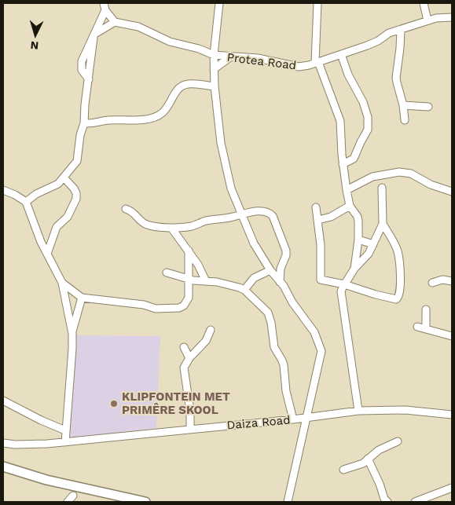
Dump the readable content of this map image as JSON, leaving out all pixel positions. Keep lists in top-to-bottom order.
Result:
{
  "streets": {
    "street": ["Protea Road", "Daiza Road"]
  },
  "places": ["KLIPFONTEIN MET PRIMÊRE SKOOL"],
  "north": "bottom"
}
